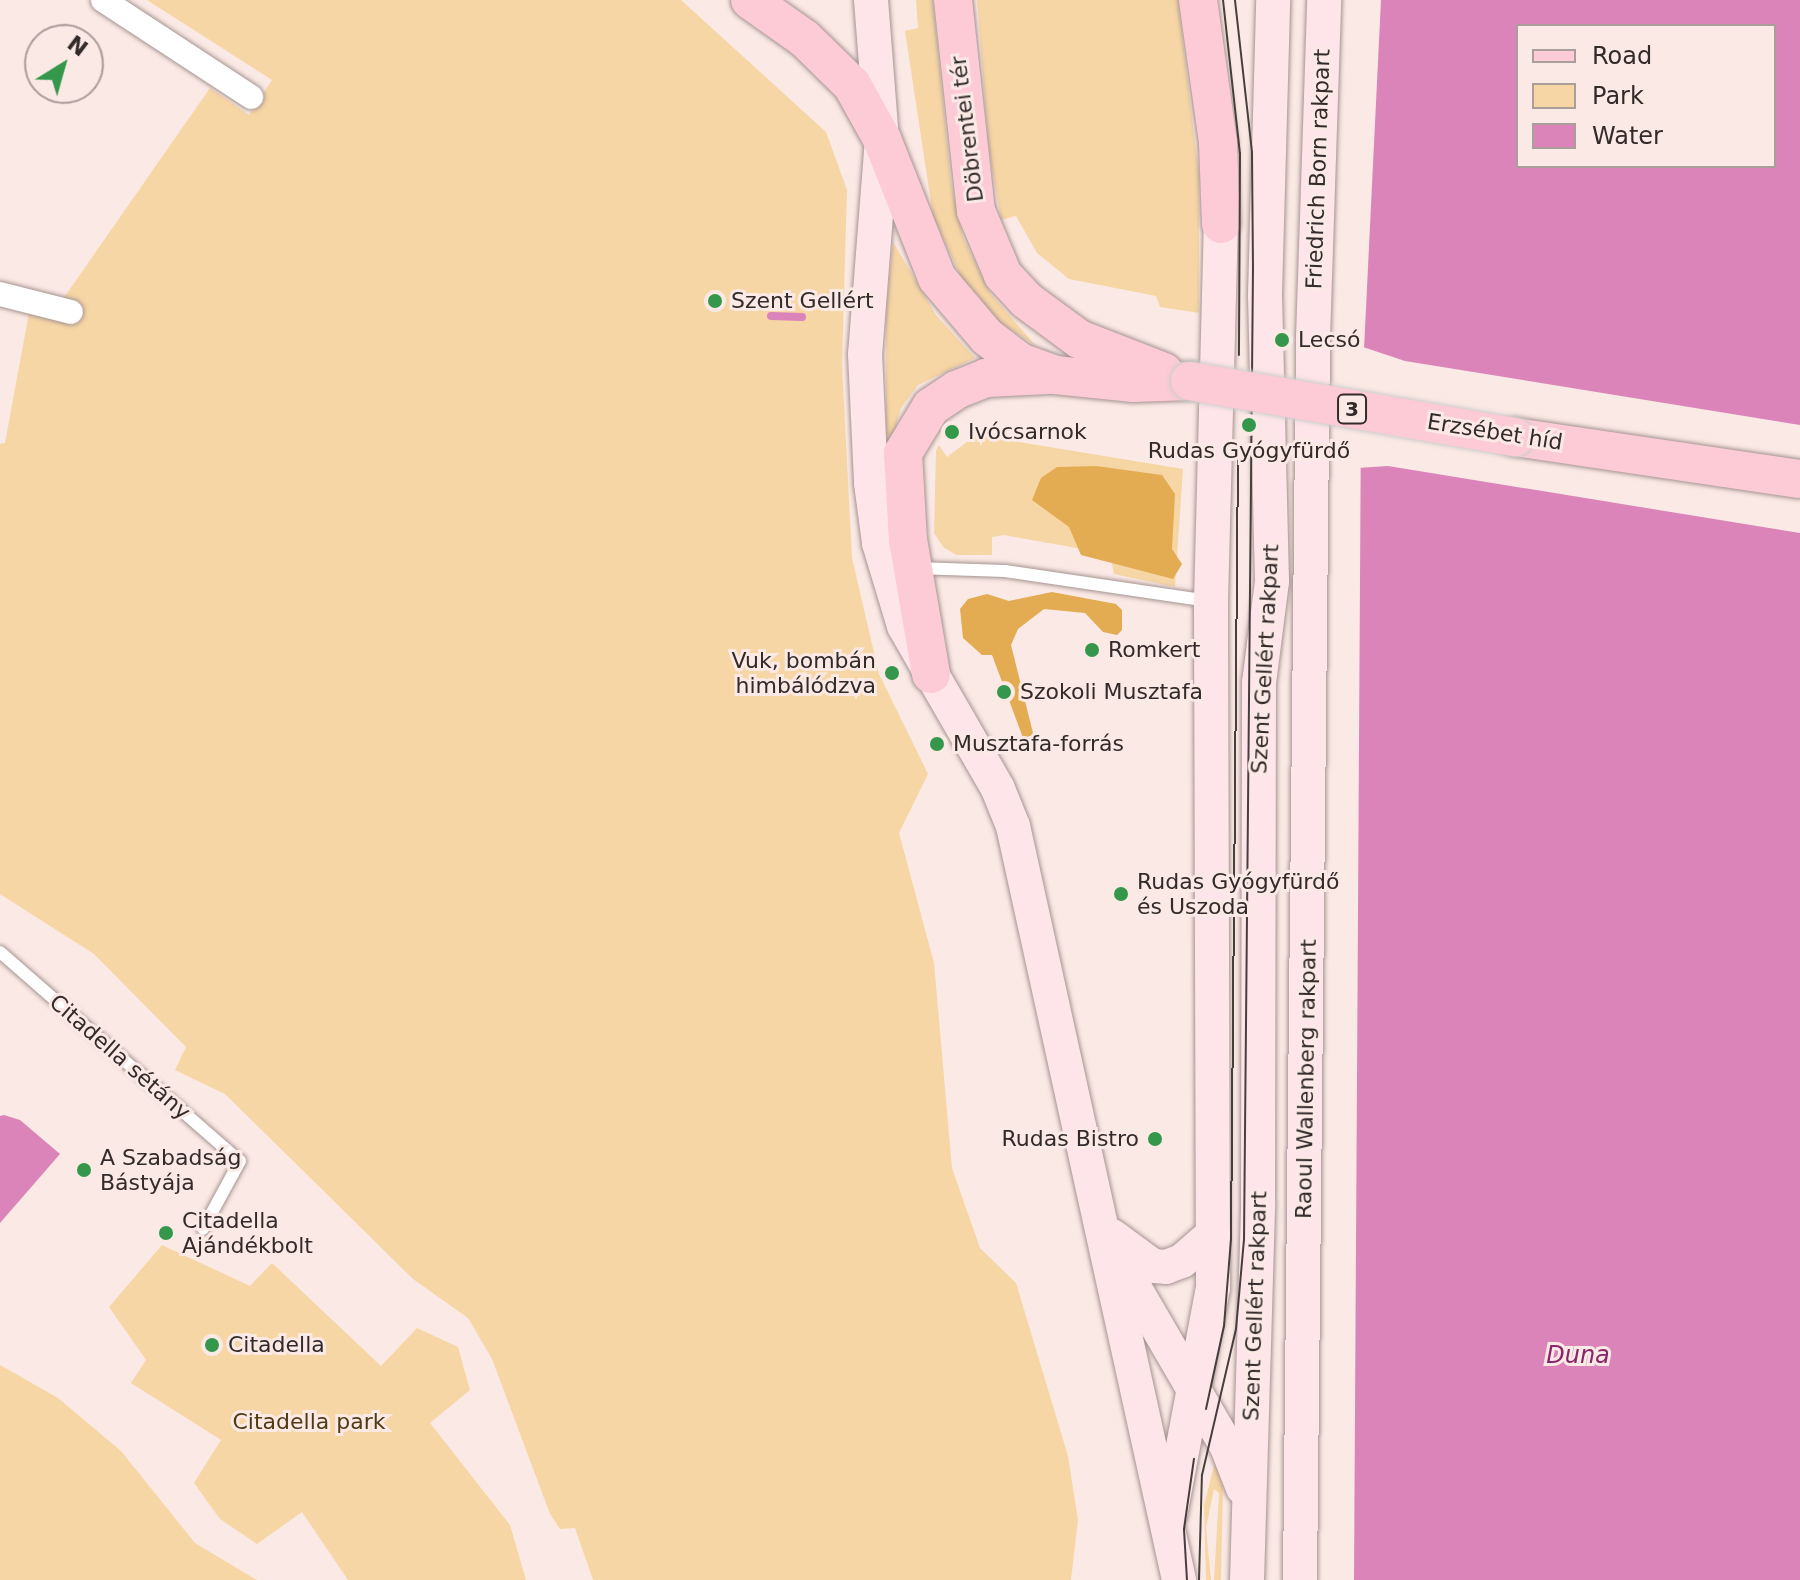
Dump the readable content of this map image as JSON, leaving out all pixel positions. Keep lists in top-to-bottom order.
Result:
{
  "streets": {
    "main road": [
      "Döbrentei tér",
      "Friedrich Born rakpart",
      "3",
      "Erzsébet híd",
      "Szent Gellért rakpart",
      "Raoul Wallenberg rakpart"
    ],
    "lane": ["Citadella sétány"]
  },
  "crossings": [
    ["Döbrentei tér", "3"],
    ["Döbrentei tér", "Erzsébet híd"],
    ["Friedrich Born rakpart", "Raoul Wallenberg rakpart"],
    ["3", "Erzsébet híd"],
    ["3", "Szent Gellért rakpart"]
  ],
  "water": ["Duna"],
  "parks": ["Citadella park"],
  "places": [
    "Szent Gellért",
    "Lecsó",
    "Rudas Gyógyfürdő",
    "Ivócsarnok",
    "Romkert",
    "Vuk, bombán himbálódzva",
    "Szokoli Musztafa",
    "Musztafa-forrás",
    "Rudas Gyógyfürdő és Uszoda",
    "Rudas Bistro",
    "A Szabadság Bástyája",
    "Citadella Ajándékbolt",
    "Citadella"
  ],
  "legend": ["Road", "Park", "Water"],
  "north": "top right"
}
